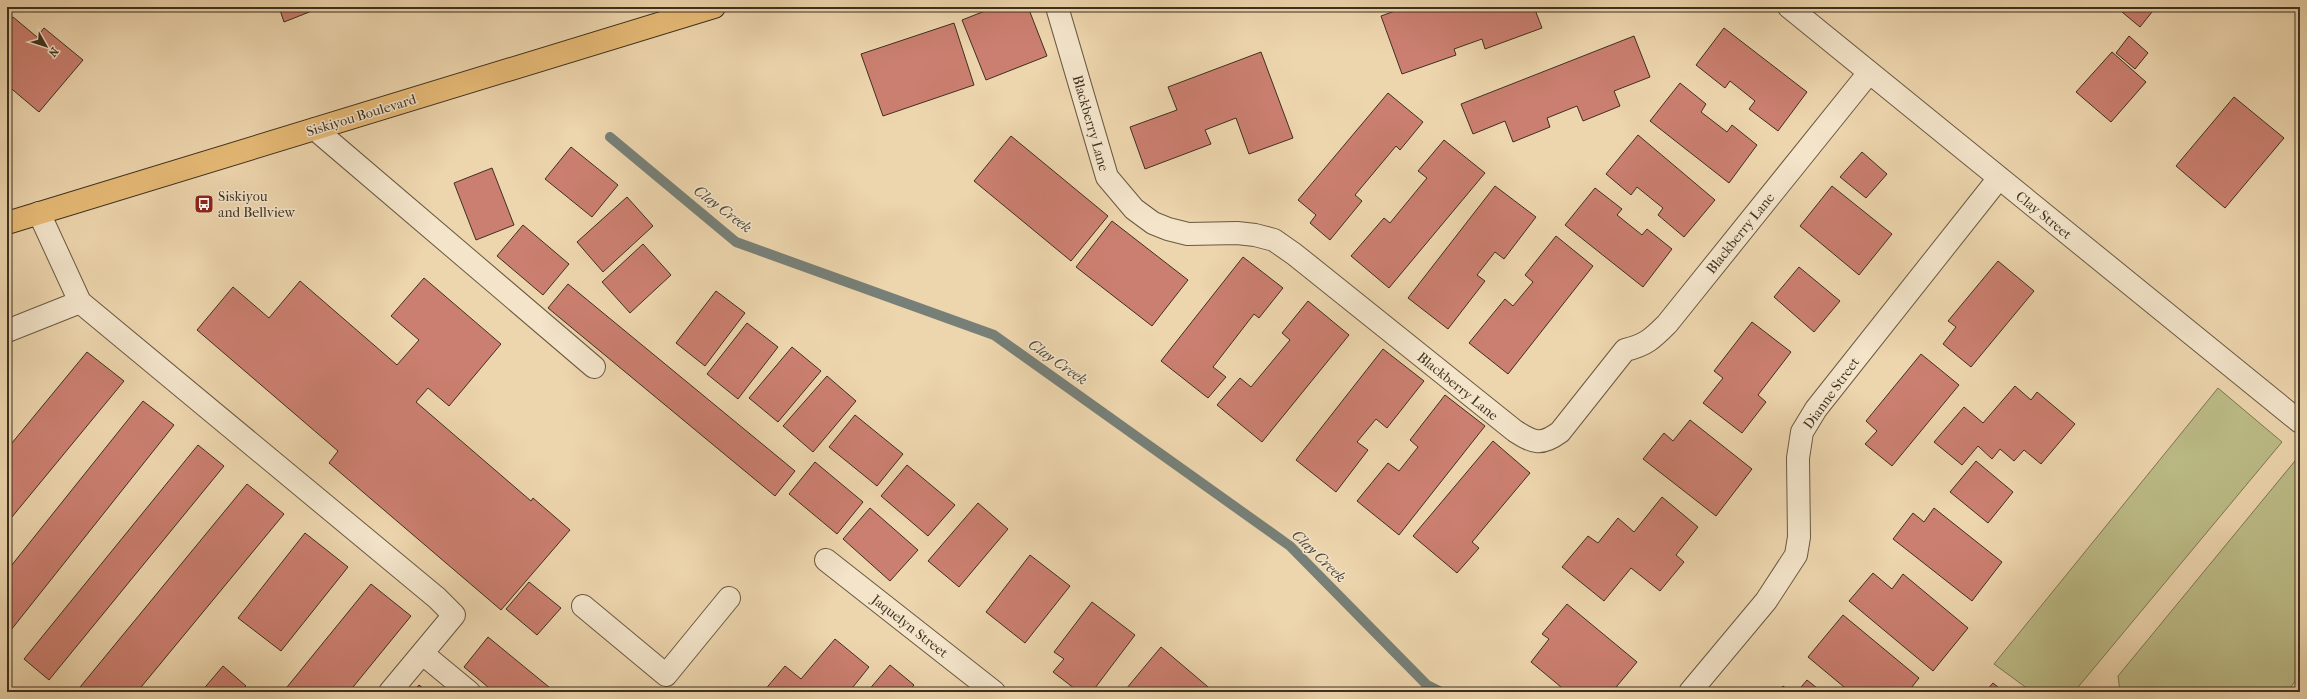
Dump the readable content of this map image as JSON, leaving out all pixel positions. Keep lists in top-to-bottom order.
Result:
{
  "streets": {
    "main road": ["Siskiyou Boulevard"],
    "street": [
      "Blackberry Lane",
      "Clay Street",
      "Dianne Street",
      "Jaquelyn Street"
    ]
  },
  "crossings": [
    ["Blackberry Lane", "Clay Street"],
    ["Clay Street", "Dianne Street"]
  ],
  "water": ["Clay Creek"],
  "places": {
    "bus stop": ["Siskiyou and Bellview"]
  },
  "north": "bottom right"
}
